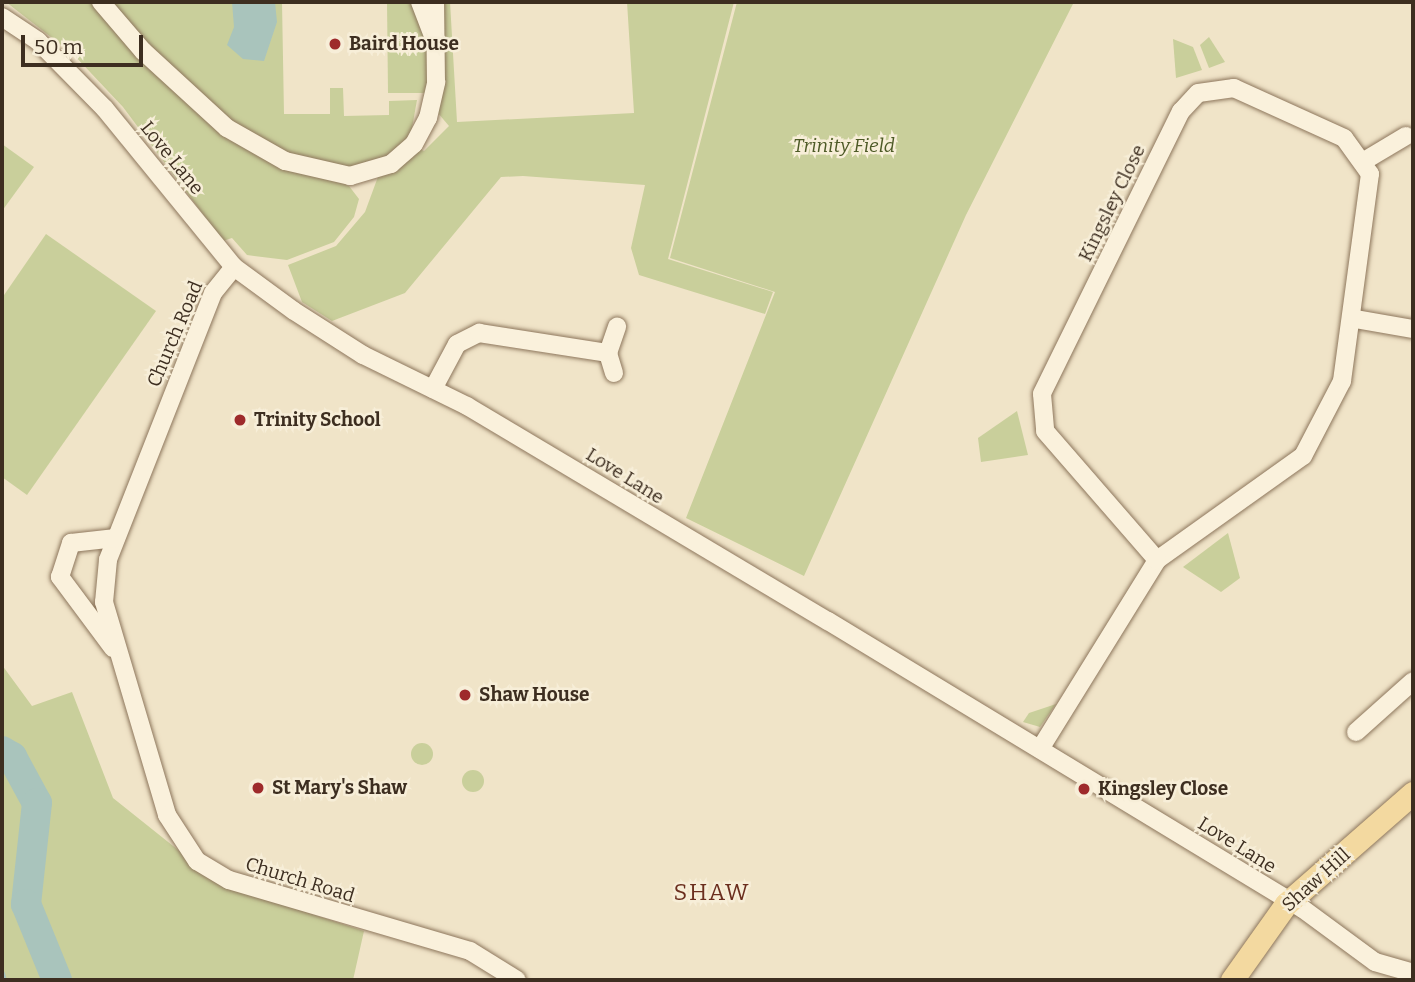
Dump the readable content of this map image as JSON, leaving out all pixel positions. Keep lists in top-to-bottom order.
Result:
{
  "streets": {
    "main road": ["Shaw Hill"],
    "street": ["Love Lane", "Kingsley Close", "Church Road"]
  },
  "crossings": [
    ["Love Lane", "Church Road"],
    ["Love Lane", "Shaw Hill"]
  ],
  "districts": ["SHAW"],
  "parks": ["Trinity Field"],
  "places": [
    "Baird House",
    "Trinity School",
    "Shaw House",
    "St Mary's Shaw",
    "Kingsley Close"
  ],
  "scale_bar": "50 m"
}
